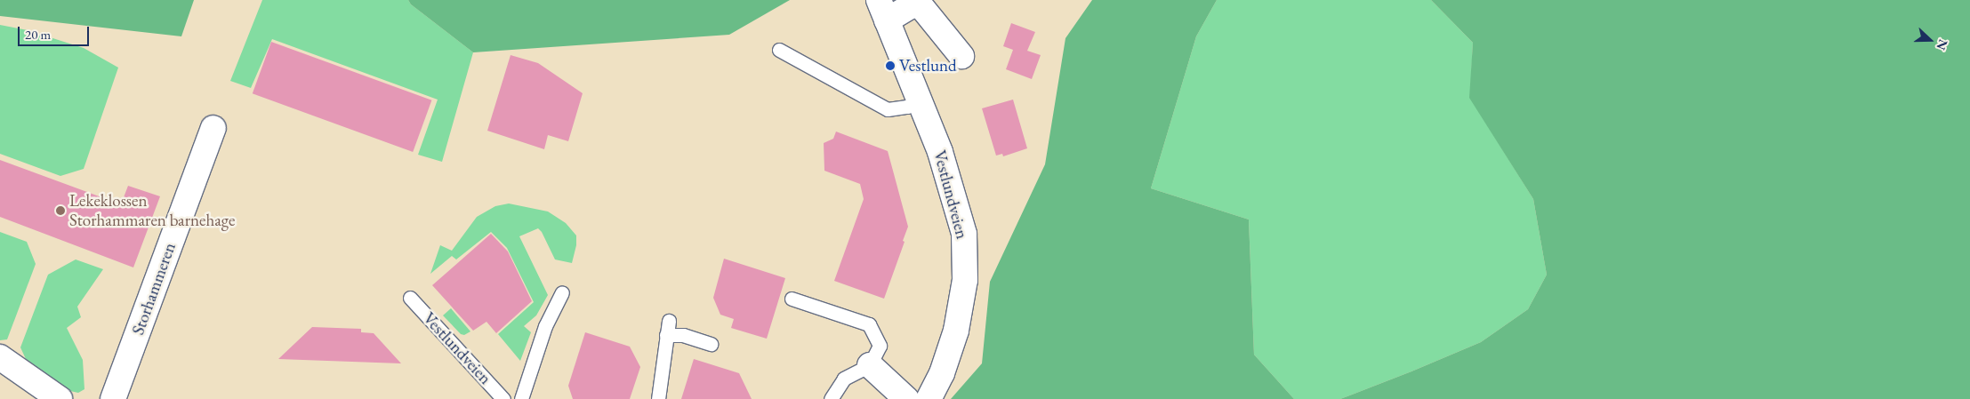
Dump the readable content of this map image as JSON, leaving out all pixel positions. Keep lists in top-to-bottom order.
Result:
{
  "streets": {
    "street": ["Vestlundveien", "Storhammeren"]
  },
  "places": ["Vestlund", "Lekeklossen Storhammaren barnehage"],
  "scale_bar": "20 m",
  "north": "right"
}
